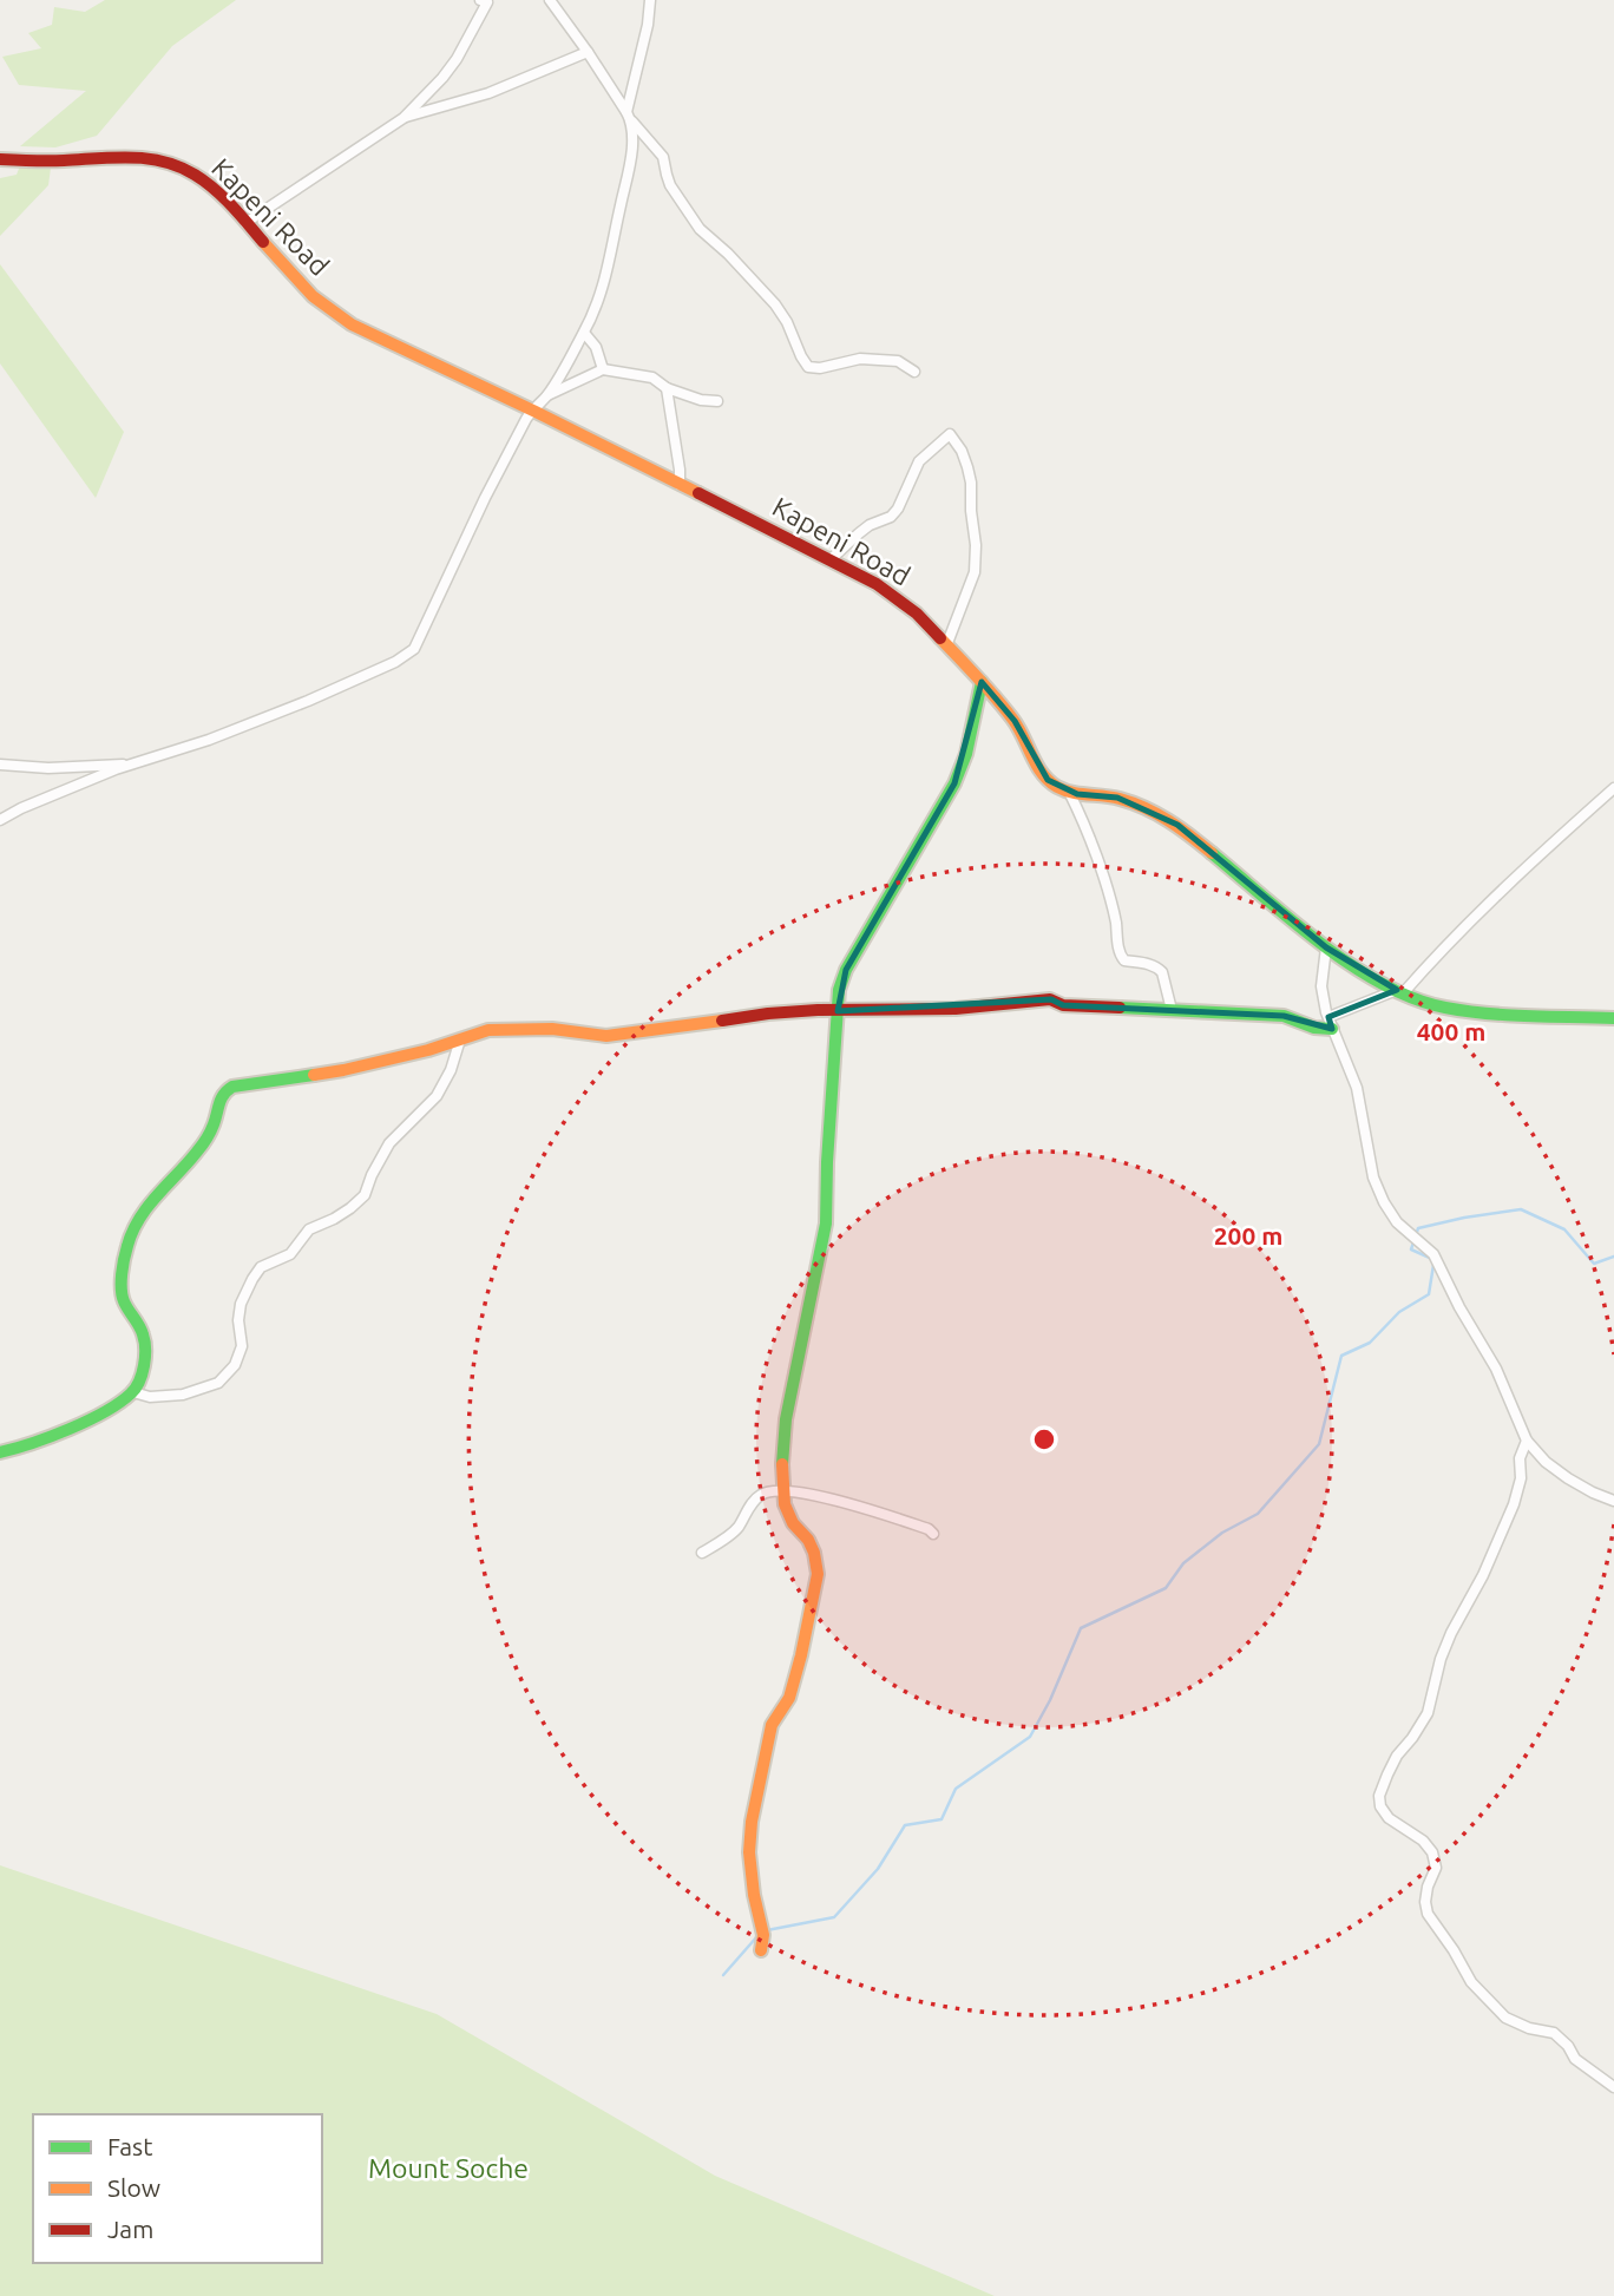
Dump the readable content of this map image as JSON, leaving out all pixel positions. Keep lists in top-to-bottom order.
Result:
{
  "streets": {
    "street": ["Kapeni Road"]
  },
  "parks": ["Mount Soche"],
  "legend": ["Fast", "Slow", "Jam"],
  "rings": ["400 m", "200 m"]
}
